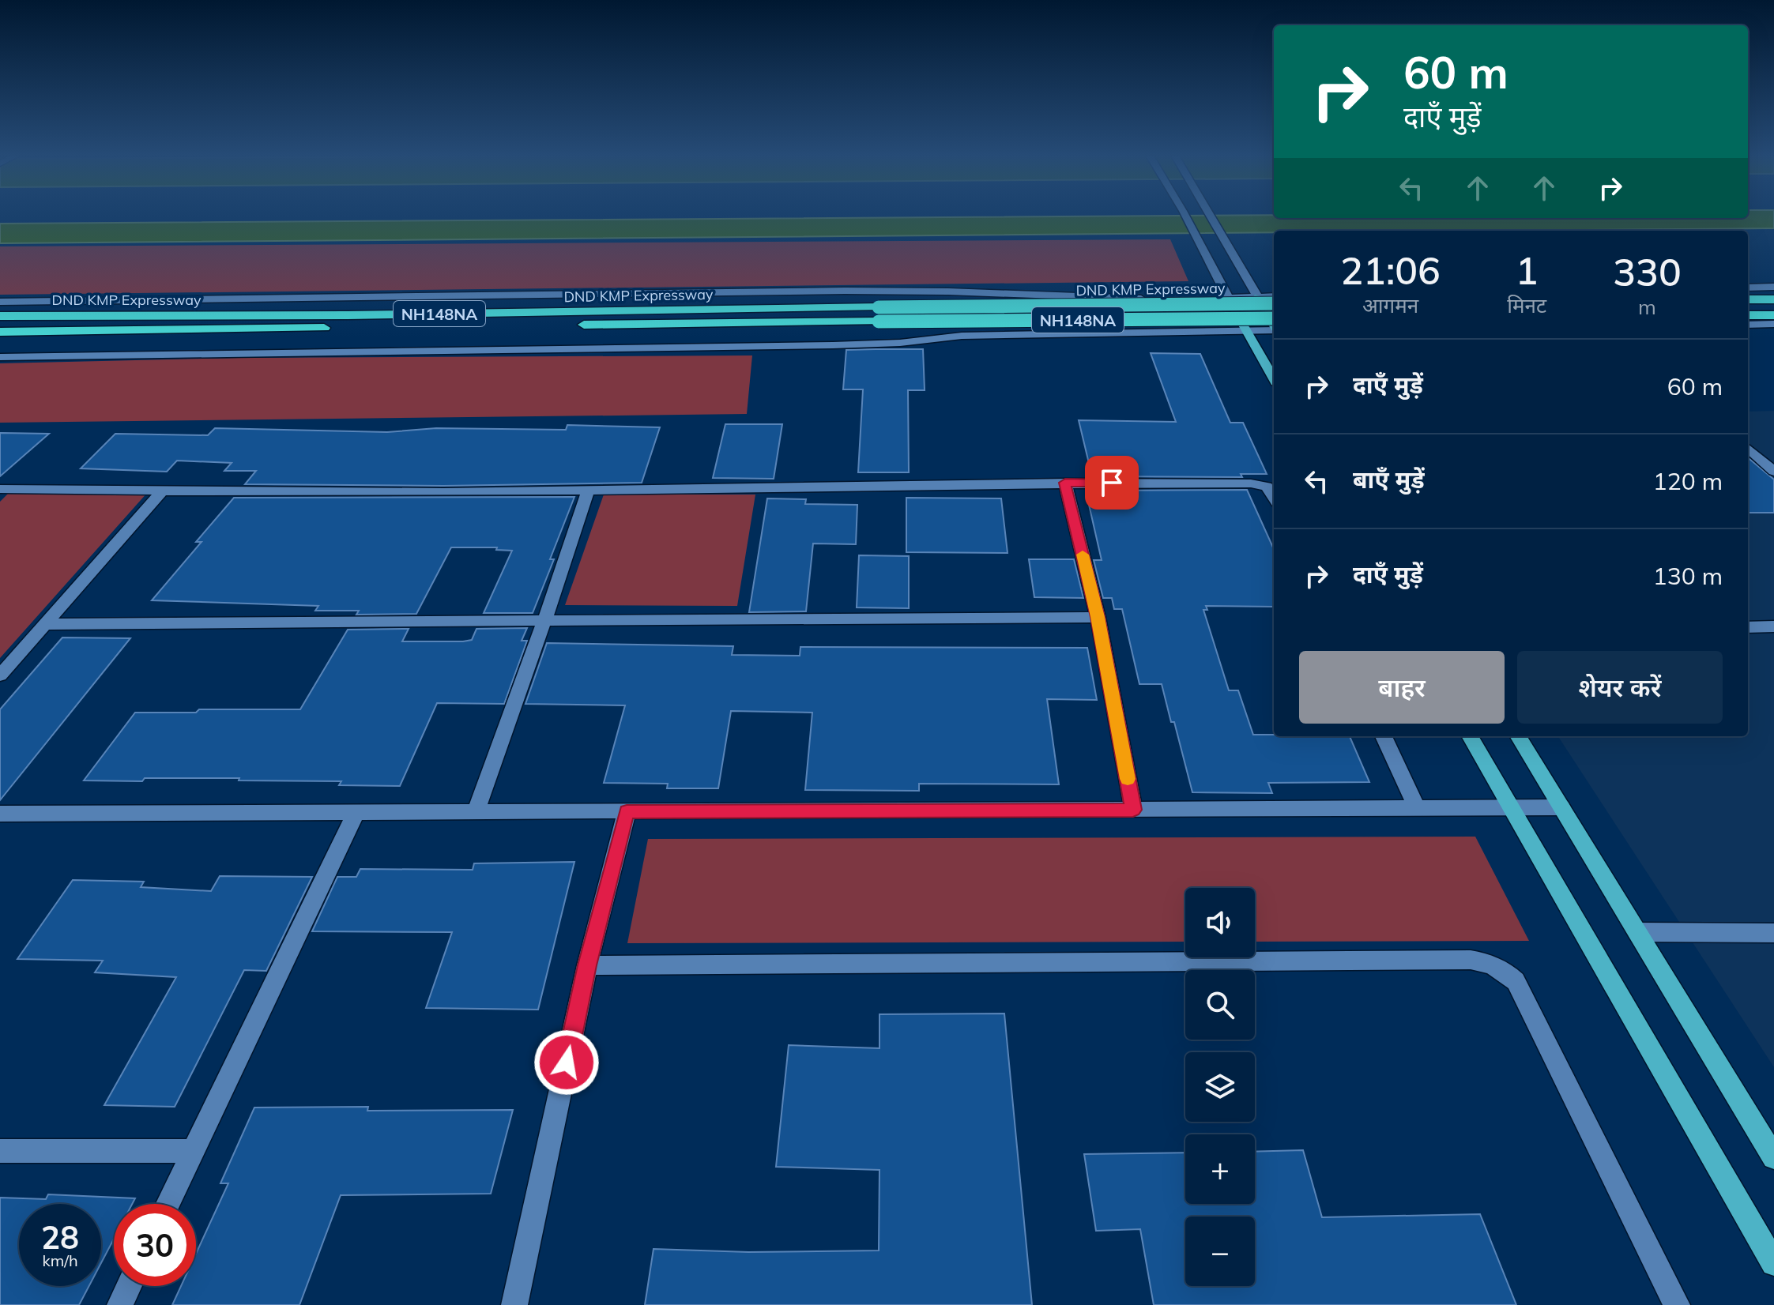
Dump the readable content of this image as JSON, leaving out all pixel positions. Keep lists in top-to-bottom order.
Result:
{
  "streets": {
    "highway": ["DND KMP Expressway", "NH148NA"]
  },
  "page": {
    "turn": ["60 m", "दाएँ मुड़ें"],
    "eta": [
      "21:06",
      "आगमन",
      "1",
      "मिनट",
      "330",
      "m"
    ],
    "list": [
      {
        "name": "दाएँ मुड़ें",
        "value": "60 m"
      },
      {
        "name": "बाएँ मुड़ें",
        "value": "120 m"
      },
      {
        "name": "दाएँ मुड़ें",
        "value": "130 m"
      }
    ],
    "buttons": ["बाहर", "शेयर करें"],
    "map_buttons": ["+", "−"],
    "speed": "28 km/h",
    "limit": "30"
  }
}
